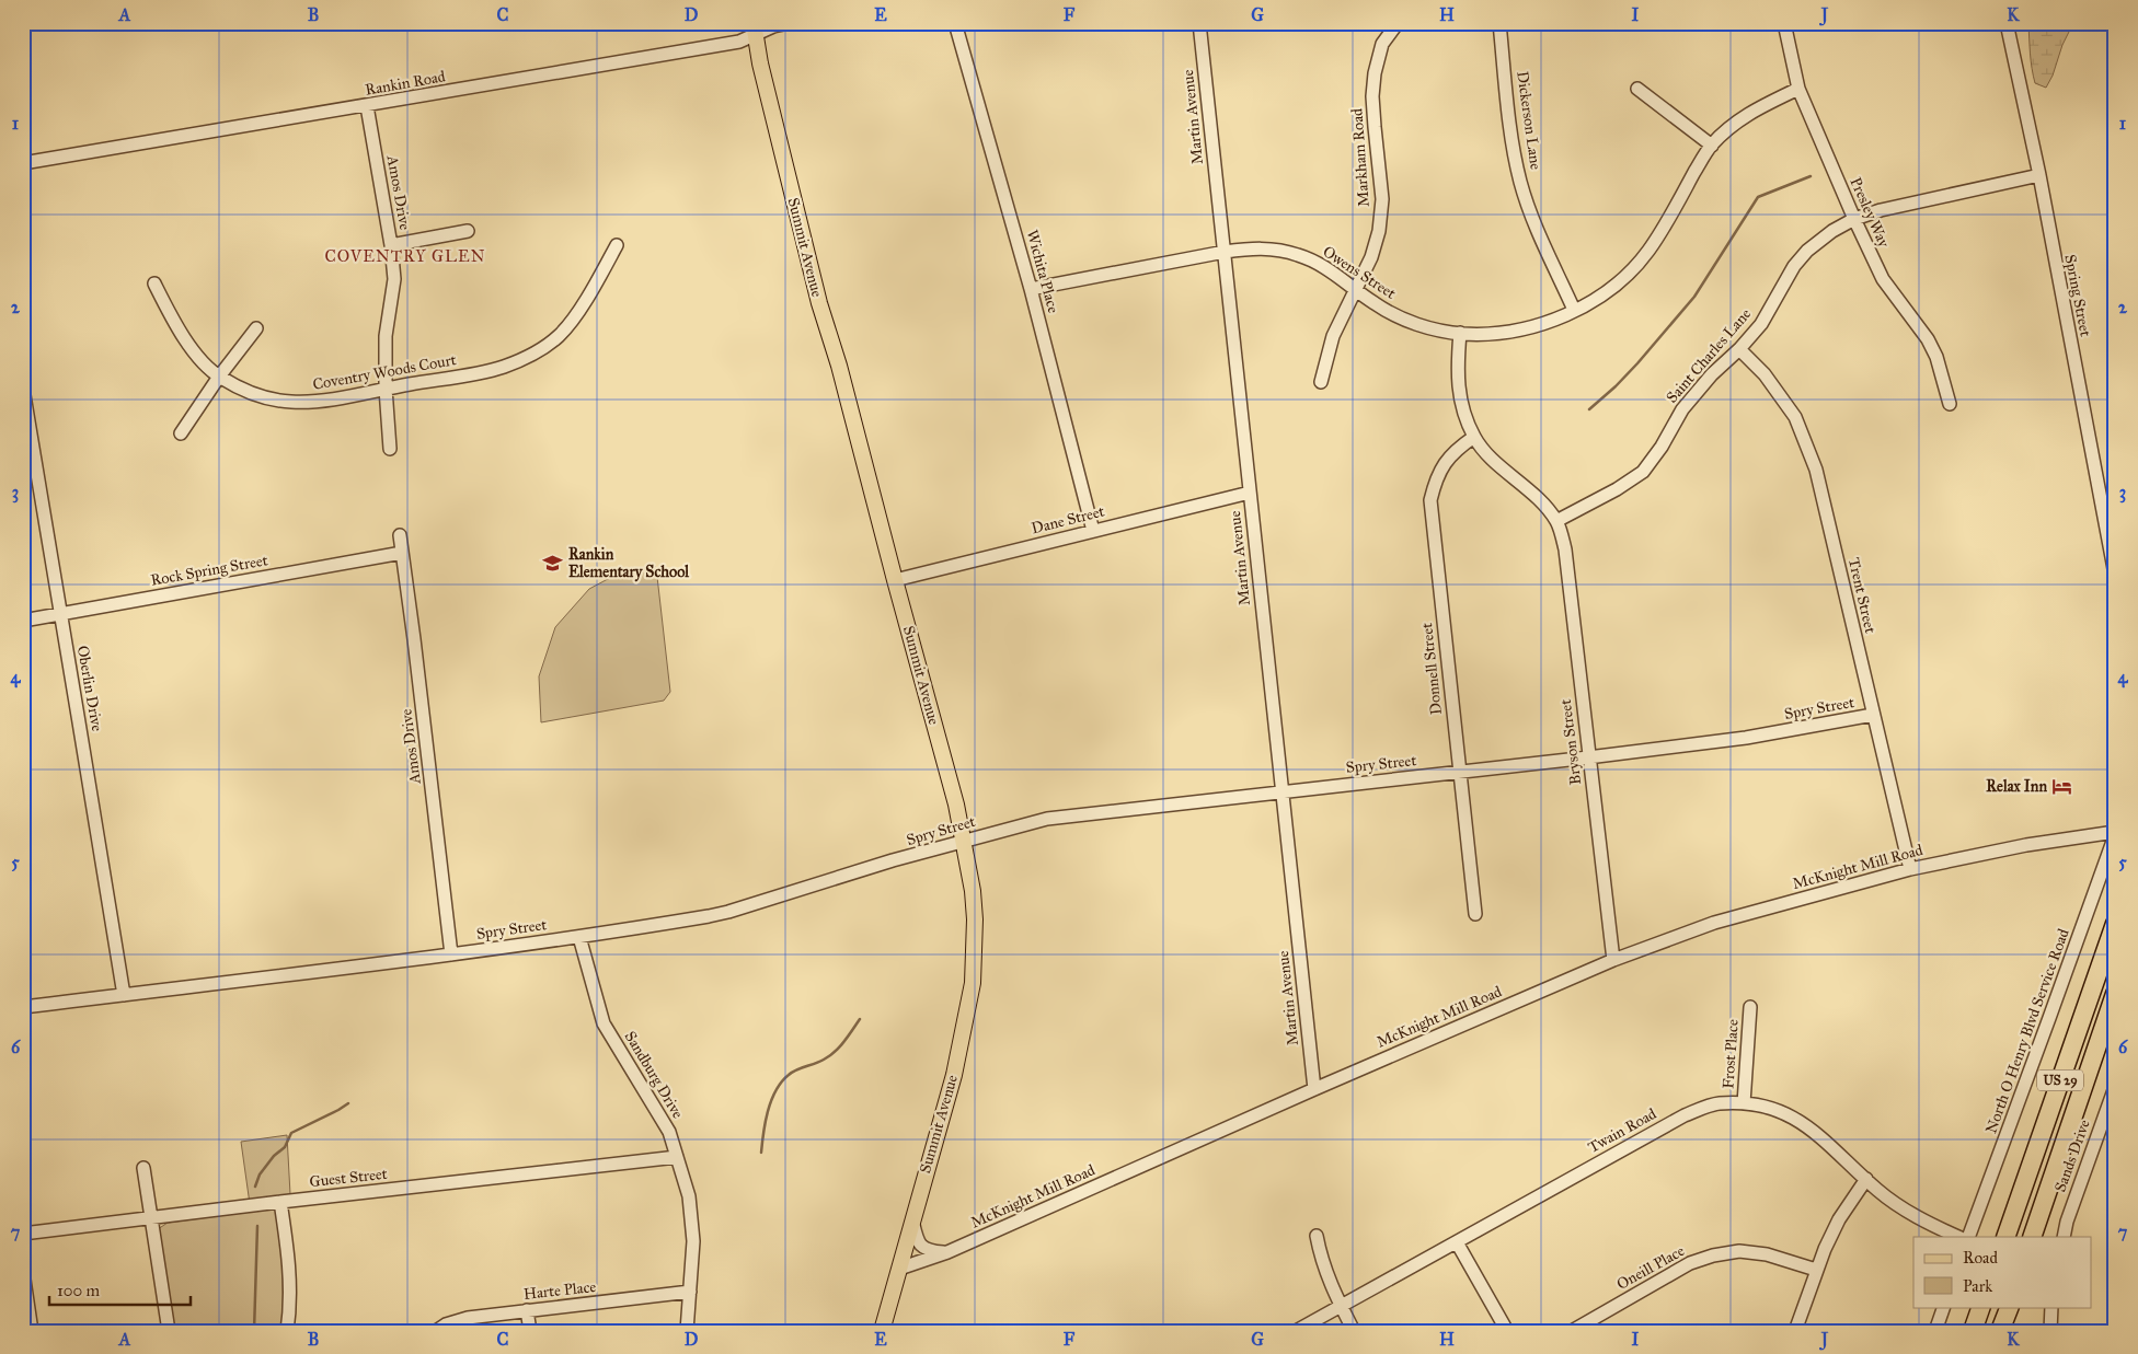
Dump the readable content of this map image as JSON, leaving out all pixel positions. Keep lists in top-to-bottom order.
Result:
{
  "streets": {
    "highway": ["US 29"],
    "main road": ["Summit Avenue"],
    "street": [
      "Rankin Road",
      "Martin Avenue",
      "Dickerson Lane",
      "Markham Road",
      "Amos Drive",
      "Presley Way",
      "Wichita Place",
      "Owens Street",
      "Spring Street",
      "Saint Charles Lane",
      "Coventry Woods Court",
      "Dane Street",
      "Rock Spring Street",
      "Trent Street",
      "Donnell Street",
      "Oberlin Drive",
      "Spry Street",
      "Bryson Street",
      "McKnight Mill Road",
      "North O Henry Blvd Service Road",
      "Frost Place",
      "Sandburg Drive",
      "Twain Road",
      "Sands Drive",
      "Guest Street",
      "Oneill Place",
      "Harte Place"
    ]
  },
  "crossings": [
    ["Rankin Road", "Amos Drive"],
    ["Rankin Road", "Summit Avenue"],
    ["Martin Avenue", "Owens Street"],
    ["Martin Avenue", "Dane Street"],
    ["Martin Avenue", "Spry Street"],
    ["Martin Avenue", "McKnight Mill Road"],
    ["Dickerson Lane", "Owens Street"],
    ["Markham Road", "Owens Street"],
    ["Amos Drive", "Coventry Woods Court"],
    ["Amos Drive", "Rock Spring Street"],
    ["Amos Drive", "Spry Street"],
    ["Presley Way", "Owens Street"],
    ["Presley Way", "Saint Charles Lane"],
    ["Summit Avenue", "Dane Street"],
    ["Summit Avenue", "Spry Street"],
    ["Summit Avenue", "McKnight Mill Road"],
    ["Wichita Place", "Owens Street"],
    ["Wichita Place", "Dane Street"],
    ["Spring Street", "Saint Charles Lane"],
    ["Saint Charles Lane", "Trent Street"],
    ["Saint Charles Lane", "Bryson Street"],
    ["Rock Spring Street", "Oberlin Drive"],
    ["Trent Street", "Spry Street"],
    ["Trent Street", "McKnight Mill Road"],
    ["Donnell Street", "Spry Street"],
    ["Oberlin Drive", "Spry Street"],
    ["Spry Street", "Bryson Street"],
    ["Spry Street", "Sandburg Drive"],
    ["Bryson Street", "McKnight Mill Road"],
    ["McKnight Mill Road", "North O Henry Blvd Service Road"],
    ["Frost Place", "Twain Road"],
    ["Sandburg Drive", "Guest Street"],
    ["Sandburg Drive", "Harte Place"]
  ],
  "districts": ["COVENTRY GLEN"],
  "places": {
    "school or university": ["Rankin Elementary School"],
    "hotel": ["Relax Inn"]
  },
  "legend": ["Road", "Park"],
  "scale_bar": "100 m",
  "grid": {
    "columns": [
      "A",
      "B",
      "C",
      "D",
      "E",
      "F",
      "G",
      "H",
      "I",
      "J",
      "K"
    ],
    "rows": [
      "1",
      "2",
      "3",
      "4",
      "5",
      "6",
      "7"
    ]
  }
}
